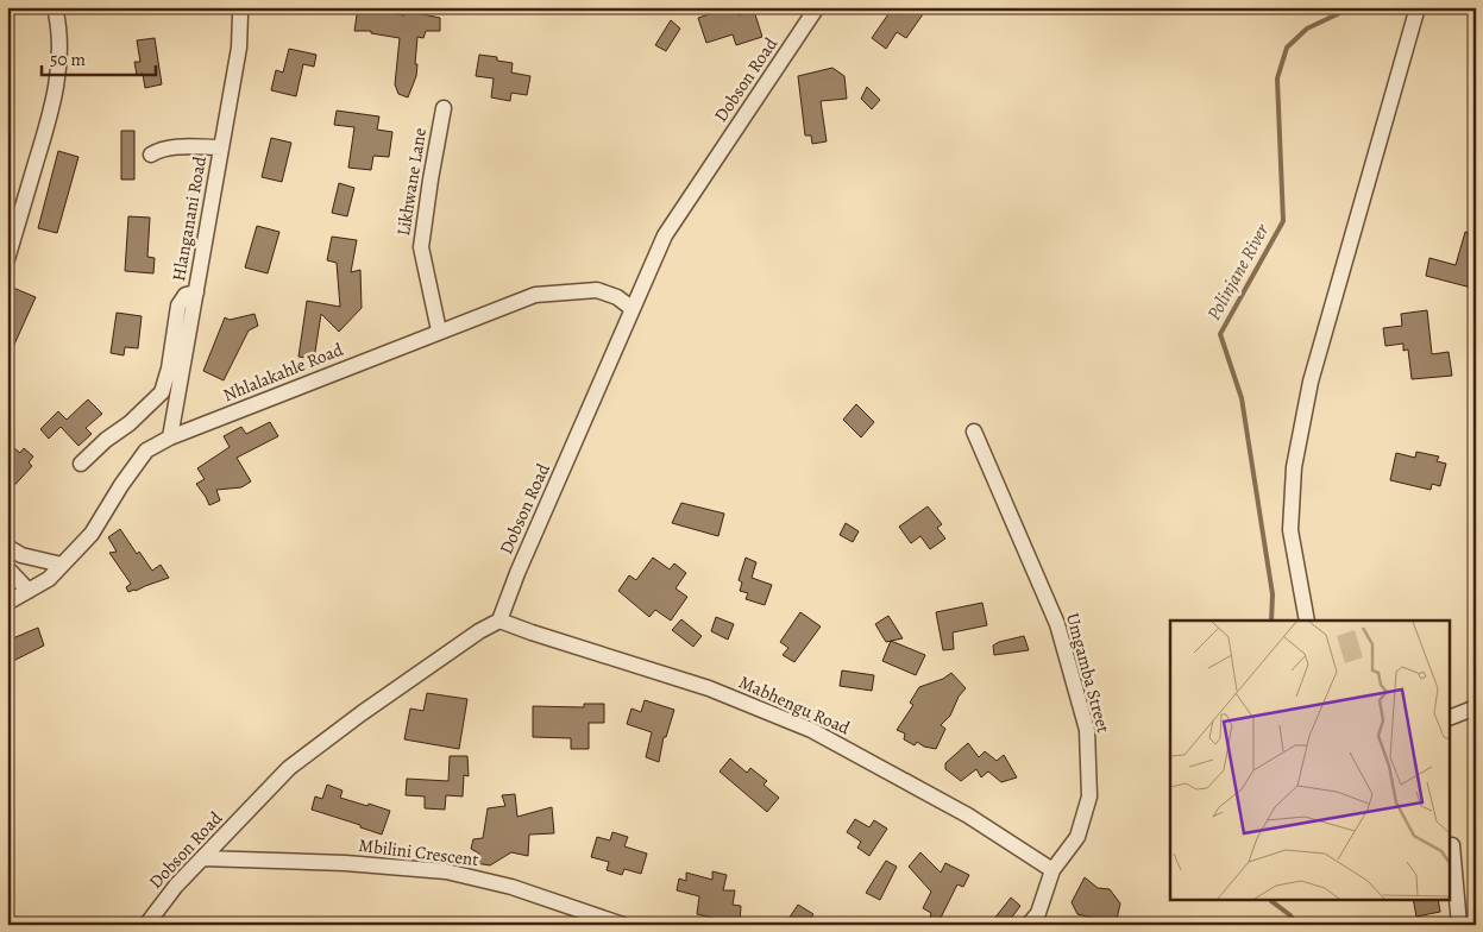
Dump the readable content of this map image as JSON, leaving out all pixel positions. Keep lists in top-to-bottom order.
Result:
{
  "streets": {
    "street": [
      "Dobson Road",
      "Likhwane Lane",
      "Hlanganani Road",
      "Nhlalakahle Road",
      "Umgamba Street",
      "Mabhengu Road",
      "Mbilini Crescent"
    ]
  },
  "crossings": [
    ["Dobson Road", "Nhlalakahle Road"],
    ["Dobson Road", "Mabhengu Road"],
    ["Dobson Road", "Mbilini Crescent"],
    ["Likhwane Lane", "Nhlalakahle Road"],
    ["Hlanganani Road", "Nhlalakahle Road"],
    ["Umgamba Street", "Mabhengu Road"]
  ],
  "water": ["Polinjane River"],
  "scale_bar": "50 m"
}
